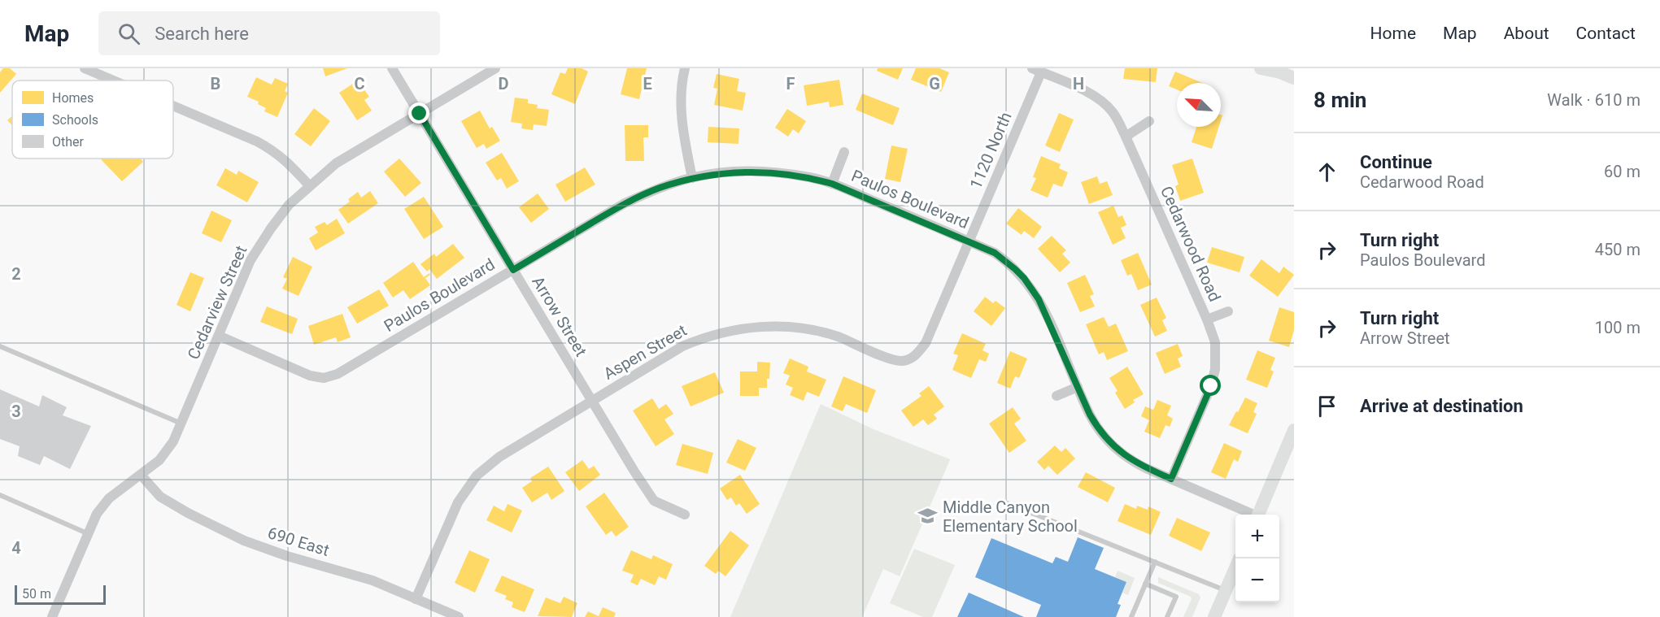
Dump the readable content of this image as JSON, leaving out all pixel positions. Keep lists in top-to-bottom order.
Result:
{
  "streets": {
    "street": [
      "1120 North",
      "Paulos Boulevard",
      "Cedarwood Road",
      "Cedarview Street",
      "Arrow Street",
      "Aspen Street",
      "690 East"
    ]
  },
  "crossings": [
    ["1120 North", "Paulos Boulevard"],
    ["1120 North", "Cedarwood Road"],
    ["1120 North", "Aspen Street"],
    ["Paulos Boulevard", "Cedarwood Road"],
    ["Paulos Boulevard", "Cedarview Street"],
    ["Paulos Boulevard", "Arrow Street"],
    ["Paulos Boulevard", "Aspen Street"],
    ["Cedarview Street", "Arrow Street"],
    ["Cedarview Street", "690 East"],
    ["Arrow Street", "Aspen Street"],
    ["Aspen Street", "690 East"]
  ],
  "places": {
    "school or university": ["Middle Canyon Elementary School"]
  },
  "legend": ["Homes", "Schools", "Other"],
  "scale_bar": "50 m",
  "north": "top left",
  "page": {
    "header": "Map",
    "search": "Search here",
    "nav": [
      "Home",
      "Map",
      "About",
      "Contact"
    ],
    "heading": ["8 min", "Walk · 610 m"],
    "list": [
      ["Continue", "Cedarwood Road", "60 m"],
      ["Turn right", "Paulos Boulevard", "450 m"],
      ["Turn right", "Arrow Street", "100 m"],
      "Arrive at destination"
    ],
    "map_buttons": ["+", "−"],
    "scale": "50 m"
  },
  "grid": {
    "columns": [
      "B",
      "C",
      "D",
      "E",
      "F",
      "G",
      "H"
    ],
    "rows": ["2", "3", "4"]
  }
}
